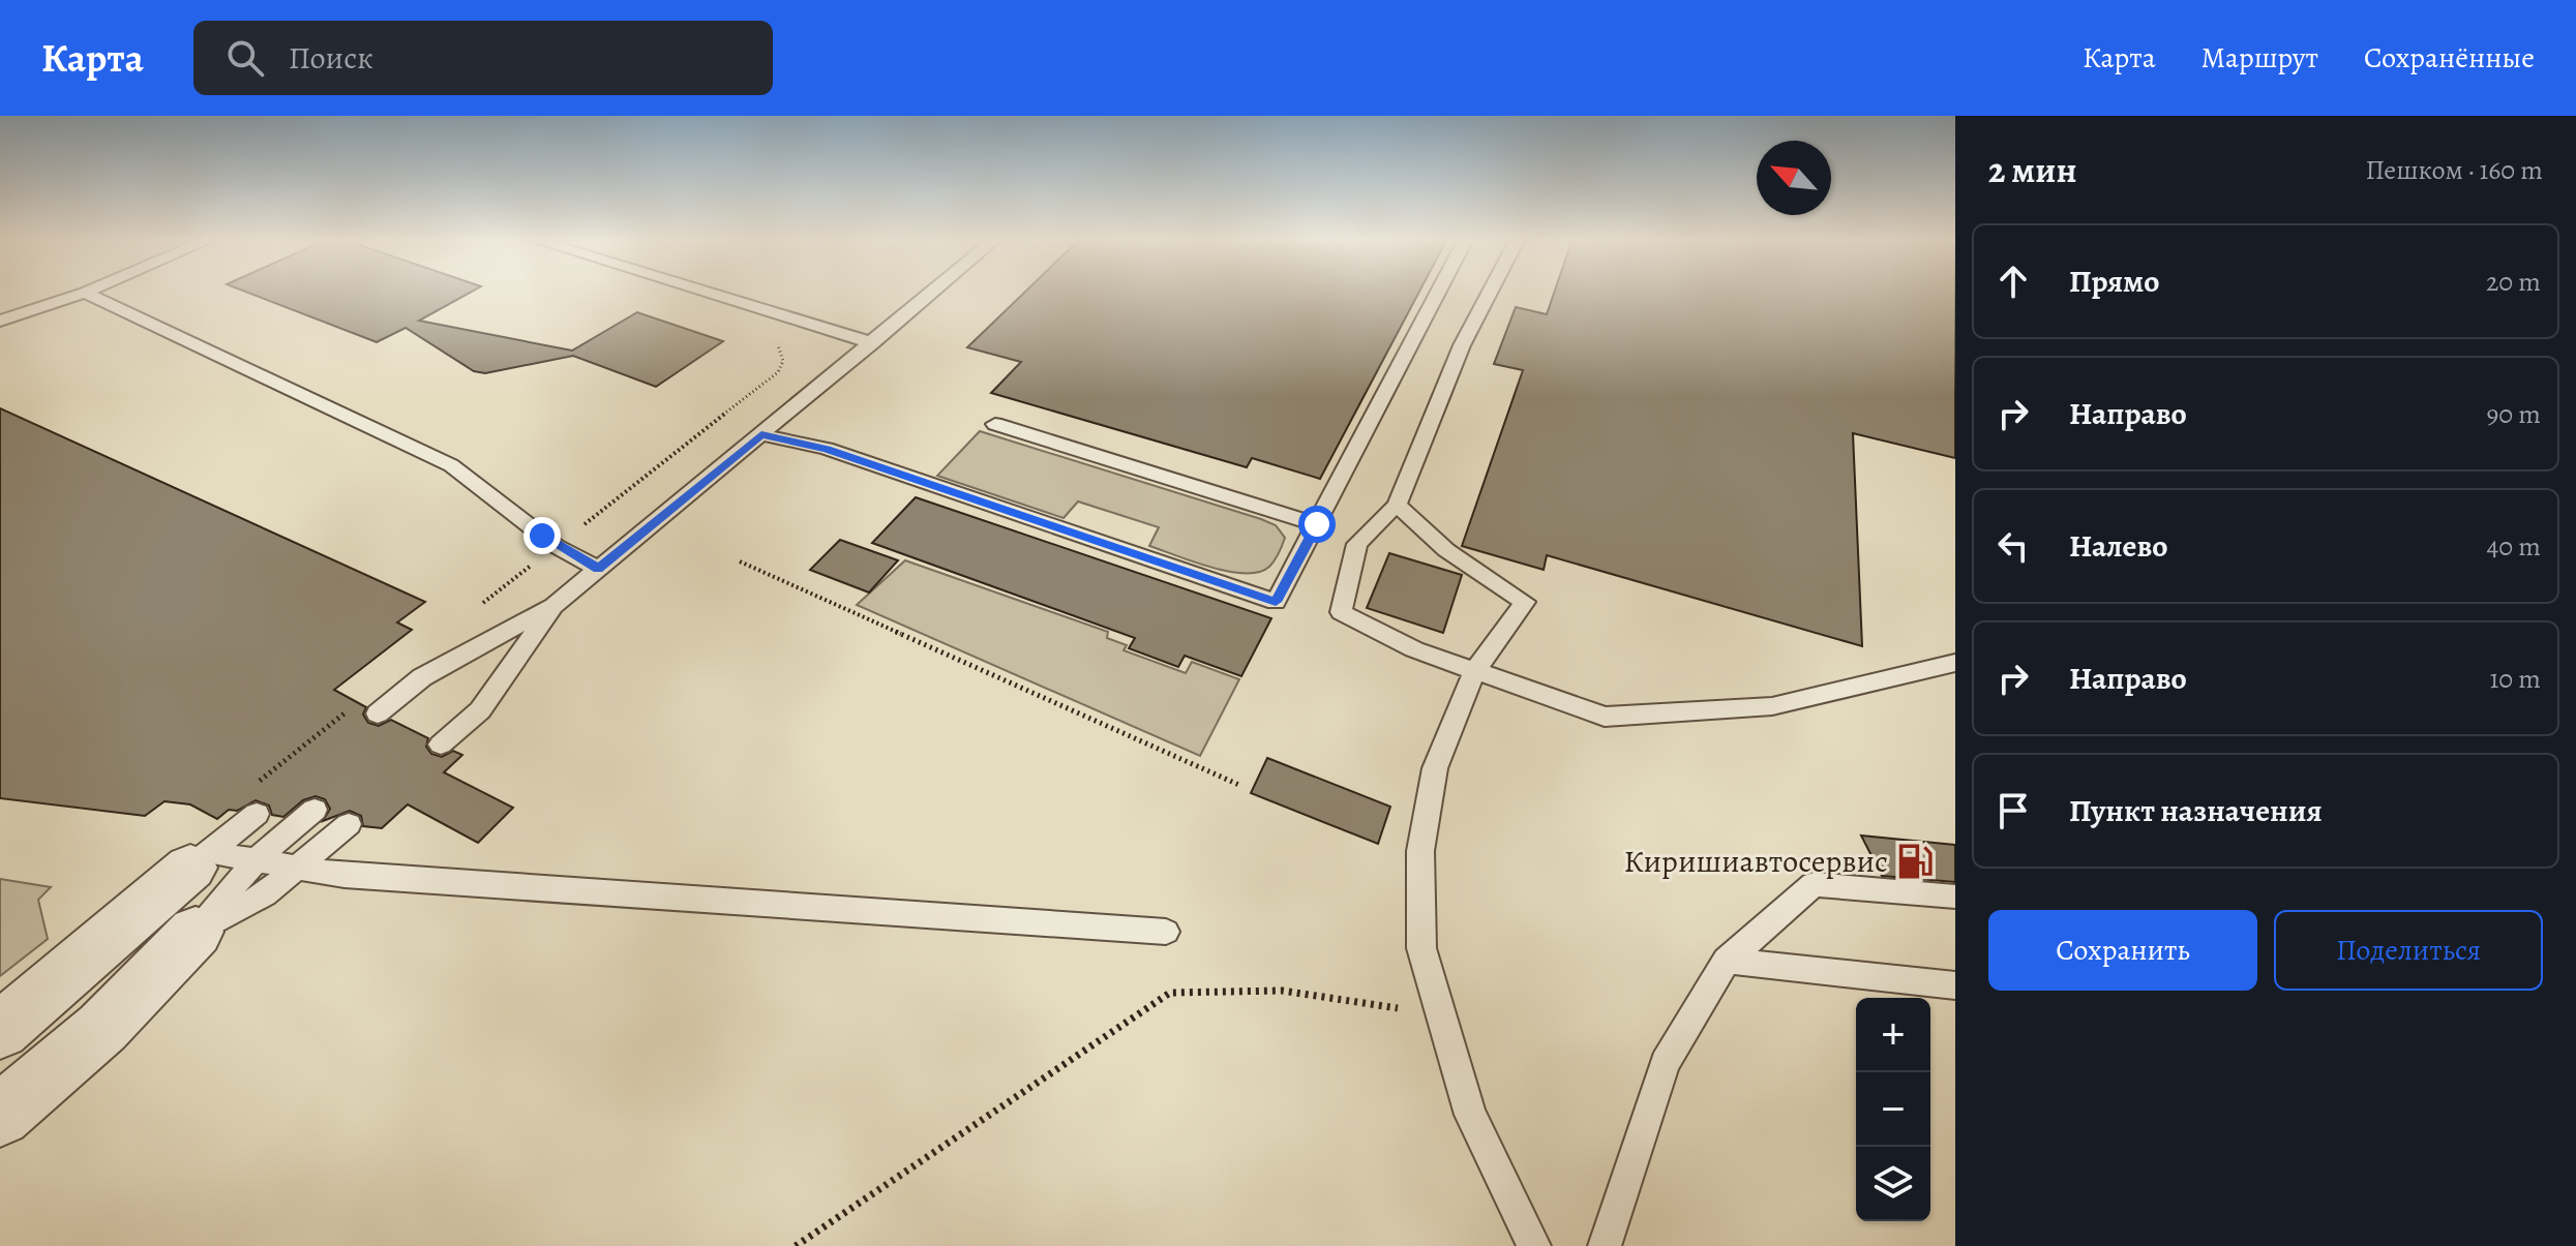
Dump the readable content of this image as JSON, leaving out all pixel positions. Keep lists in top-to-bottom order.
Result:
{
  "places": {
    "fuel station": ["Киришиавтосервис"]
  },
  "north": "top left",
  "page": {
    "header": "Карта",
    "search": "Поиск",
    "nav": ["Карта", "Маршрут", "Сохранённые"],
    "heading": ["2 мин", "Пешком · 160 m"],
    "list": [
      ["Прямо", "20 m"],
      ["Направо", "90 m"],
      ["Налево", "40 m"],
      ["Направо", "10 m"],
      "Пункт назначения"
    ],
    "buttons": ["Сохранить", "Поделиться"],
    "map_buttons": ["+", "−"]
  }
}
